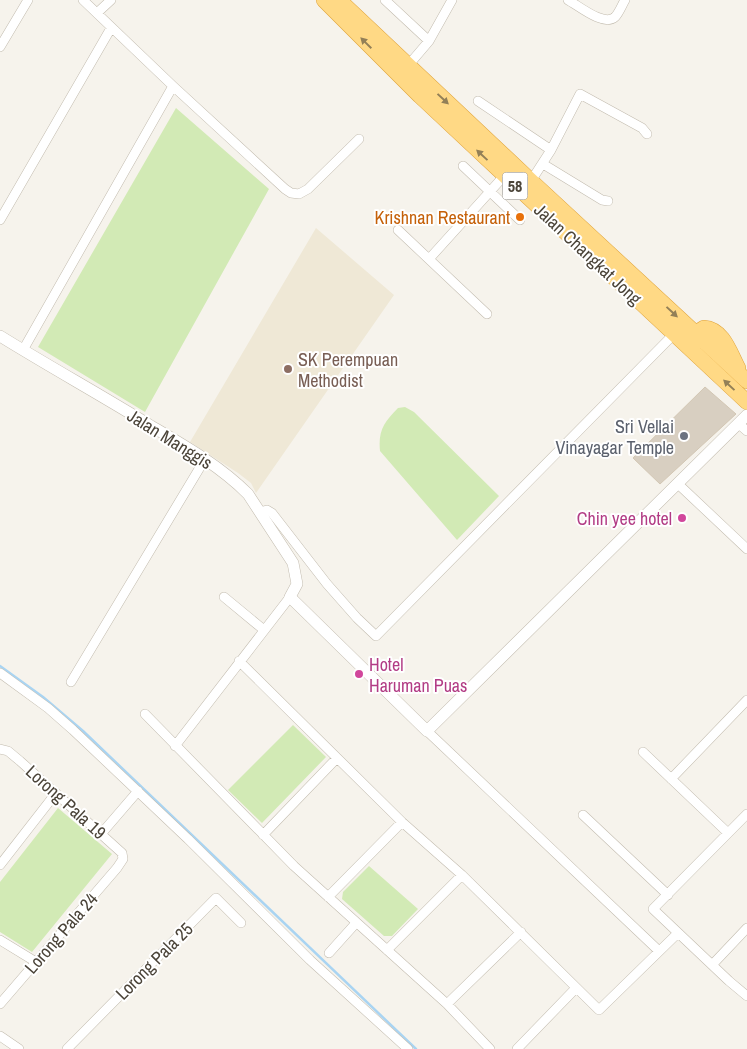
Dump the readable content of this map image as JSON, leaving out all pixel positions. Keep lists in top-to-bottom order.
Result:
{
  "streets": {
    "highway": ["58", "Jalan Changkat Jong"],
    "street": [
      "Jalan Manggis",
      "Lorong Pala 19",
      "Lorong Pala 24",
      "Lorong Pala 25"
    ]
  },
  "crossings": [
    ["Lorong Pala 19", "Lorong Pala 24"]
  ],
  "places": [
    "Krishnan Restaurant",
    "SK Perempuan Methodist",
    "Sri Vellai Vinayagar Temple",
    "Chin yee hotel",
    "Hotel Haruman Puas"
  ]
}
